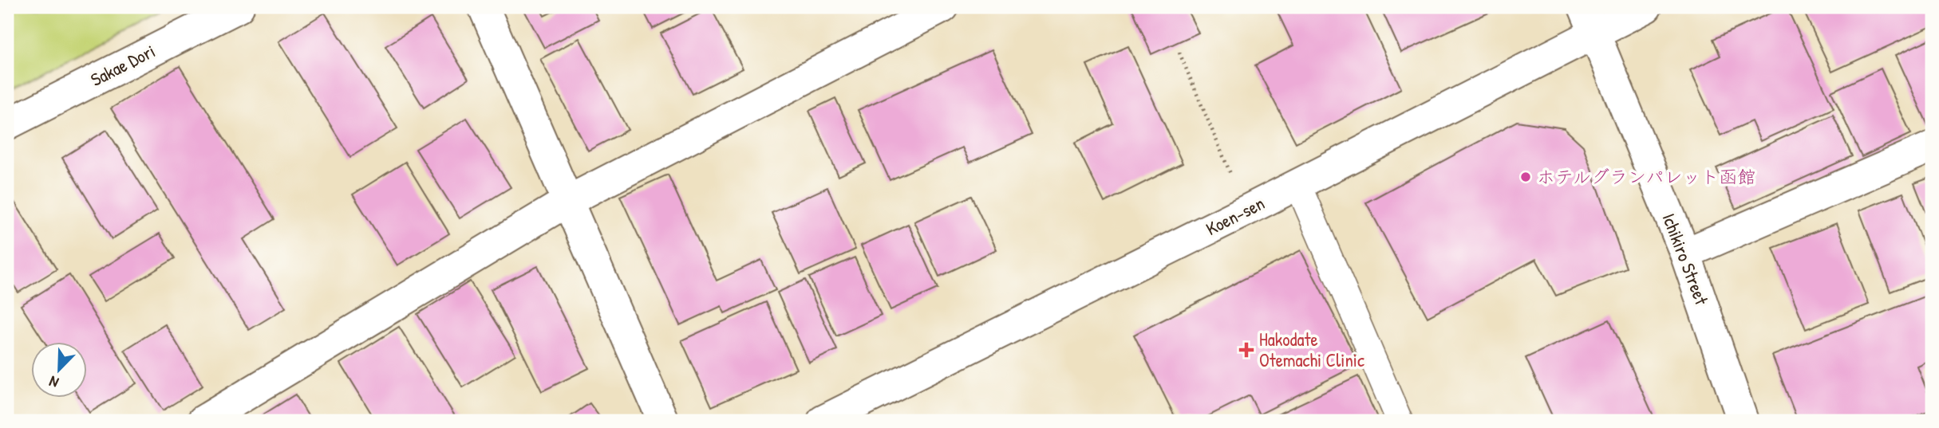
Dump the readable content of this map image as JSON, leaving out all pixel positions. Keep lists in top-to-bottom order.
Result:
{
  "streets": {
    "street": ["Sakae Dori", "Koen-sen", "Ichikiro Street"]
  },
  "crossings": [
    ["Koen-sen", "Ichikiro Street"]
  ],
  "places": {
    "other": ["ホテルグランパレット函館"],
    "health": ["Hakodate Otemachi Clinic"]
  },
  "north": "bottom left"
}
